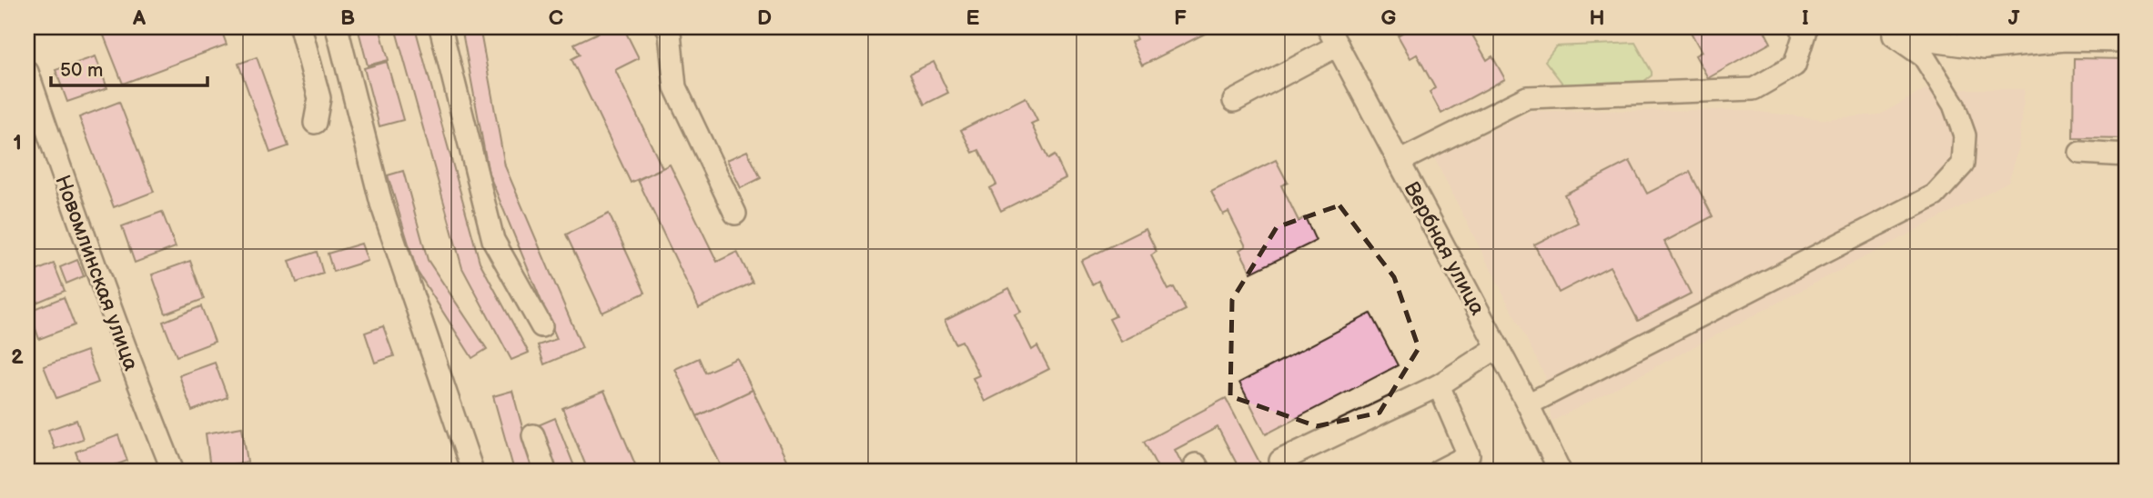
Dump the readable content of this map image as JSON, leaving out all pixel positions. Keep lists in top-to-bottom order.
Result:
{
  "streets": {
    "street": ["Вербная улица", "Новомлинская улица"]
  },
  "scale_bar": "50 m",
  "grid": {
    "columns": [
      "A",
      "B",
      "C",
      "D",
      "E",
      "F",
      "G",
      "H",
      "I",
      "J"
    ],
    "rows": ["1", "2"]
  }
}
